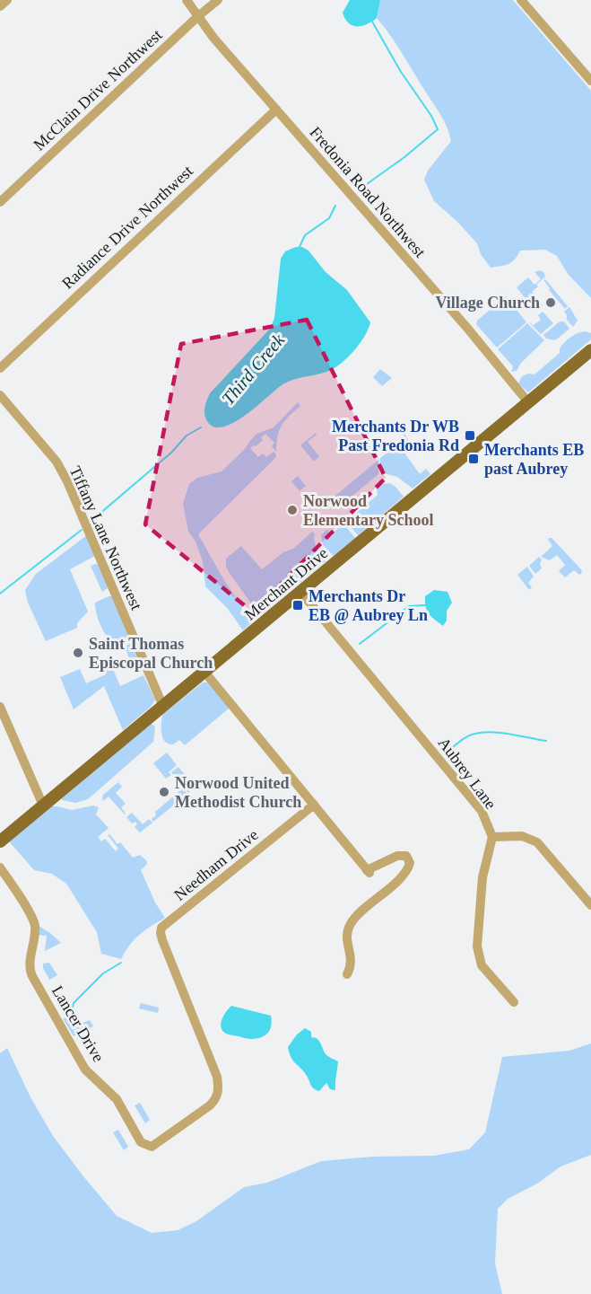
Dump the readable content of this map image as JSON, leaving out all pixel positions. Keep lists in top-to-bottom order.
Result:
{
  "streets": {
    "main road": ["Merchant Drive"],
    "street": [
      "McClain Drive Northwest",
      "Fredonia Road Northwest",
      "Radiance Drive Northwest",
      "Tiffany Lane Northwest",
      "Aubrey Lane",
      "Needham Drive",
      "Lancer Drive"
    ]
  },
  "crossings": [
    ["McClain Drive Northwest", "Fredonia Road Northwest"],
    ["Fredonia Road Northwest", "Radiance Drive Northwest"],
    ["Fredonia Road Northwest", "Merchant Drive"],
    ["Tiffany Lane Northwest", "Merchant Drive"],
    ["Merchant Drive", "Aubrey Lane"],
    ["Needham Drive", "Lancer Drive"]
  ],
  "water": ["Third Creek"],
  "places": {
    "other": [
      "Village Church",
      "Norwood Elementary School",
      "Saint Thomas Episcopal Church",
      "Norwood United Methodist Church"
    ],
    "transit": ["Merchants Dr WB Past Fredonia Rd", "Merchants EB past Aubrey", "Merchants Dr EB @ Aubrey Ln"]
  }
}
